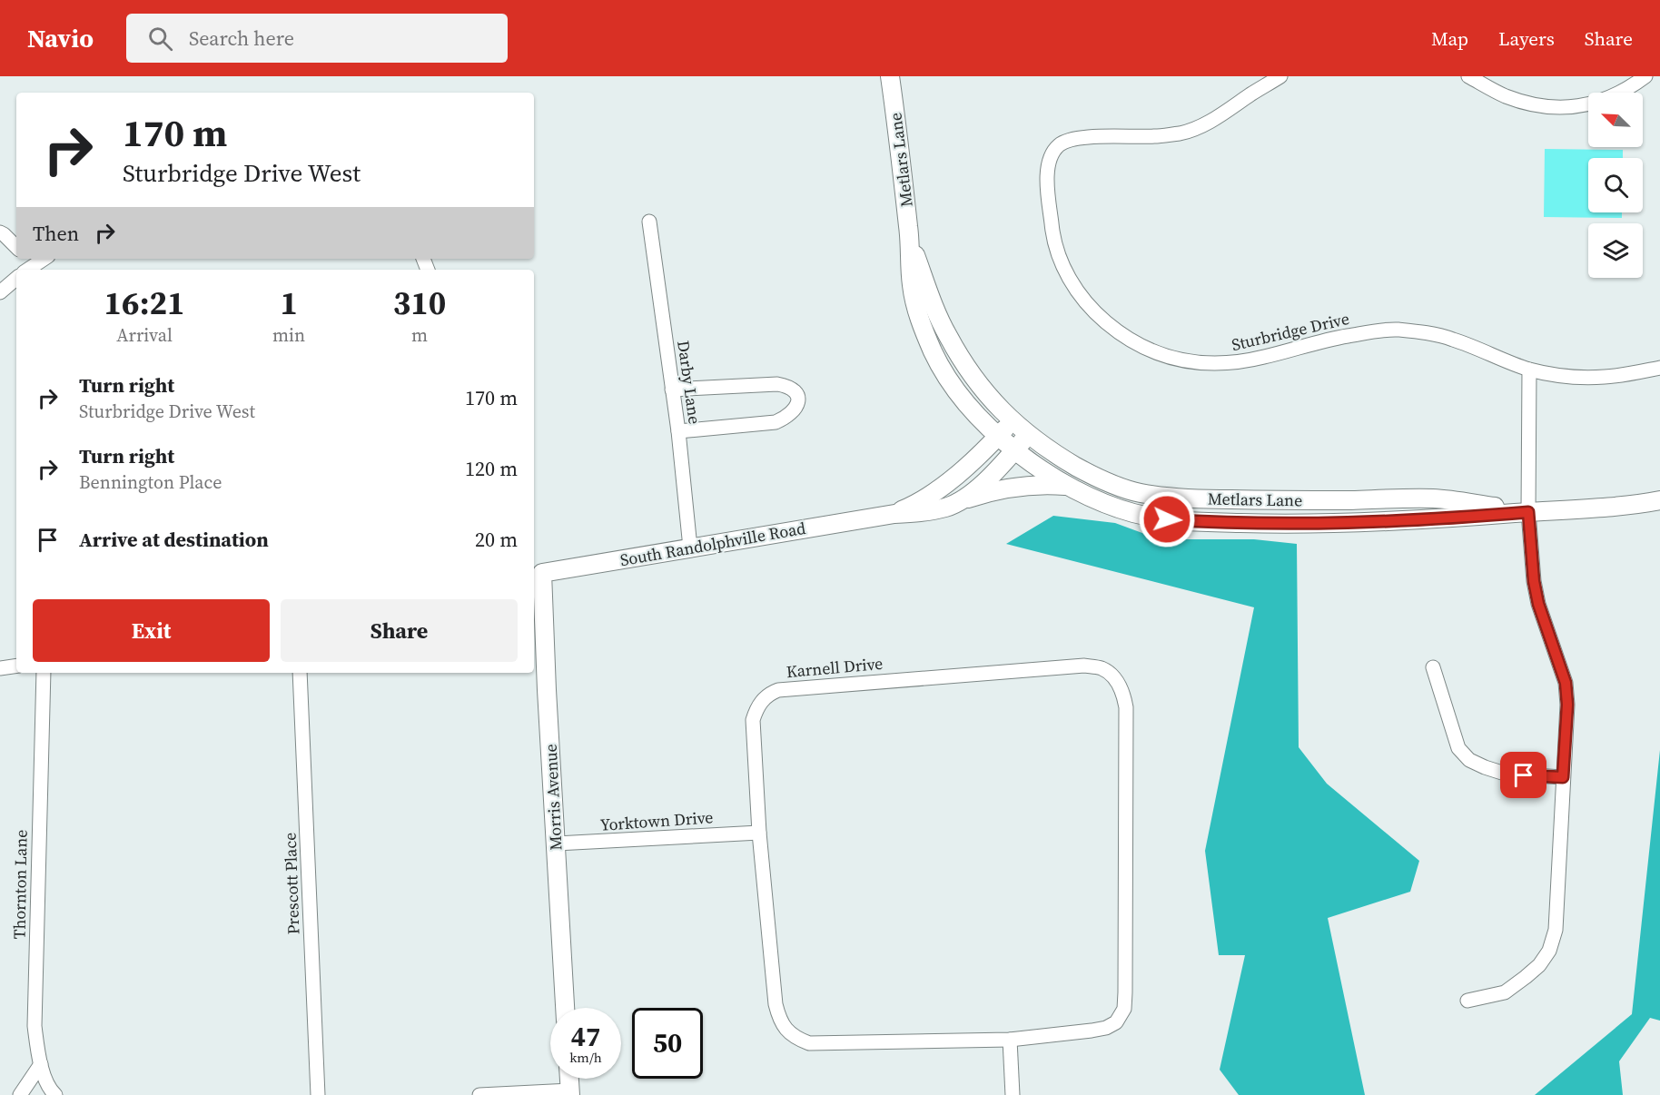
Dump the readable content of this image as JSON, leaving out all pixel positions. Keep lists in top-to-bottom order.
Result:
{
  "streets": {
    "main road": ["Metlars Lane", "South Randolphville Road", "Morris Avenue"],
    "street": [
      "Sturbridge Drive",
      "Darby Lane",
      "Karnell Drive",
      "Yorktown Drive",
      "Prescott Place",
      "Thornton Lane"
    ]
  },
  "crossings": [
    ["Metlars Lane", "South Randolphville Road"],
    ["Darby Lane", "South Randolphville Road"],
    ["South Randolphville Road", "Morris Avenue"],
    ["Karnell Drive", "Yorktown Drive"],
    ["Morris Avenue", "Yorktown Drive"]
  ],
  "north": "top left",
  "page": {
    "header": "Navio",
    "search": "Search here",
    "nav": ["Map", "Layers", "Share"],
    "turn": ["170 m", "Sturbridge Drive West"],
    "then": "Then",
    "eta": [
      "16:21",
      "Arrival",
      "1",
      "min",
      "310",
      "m"
    ],
    "list": [
      {
        "name": "Turn right",
        "note": "Sturbridge Drive West",
        "value": "170 m"
      },
      {
        "name": "Turn right",
        "note": "Bennington Place",
        "value": "120 m"
      },
      {
        "name": "Arrive at destination",
        "value": "20 m"
      }
    ],
    "buttons": ["Exit", "Share"],
    "speed": "47 km/h",
    "limit": "50"
  }
}
